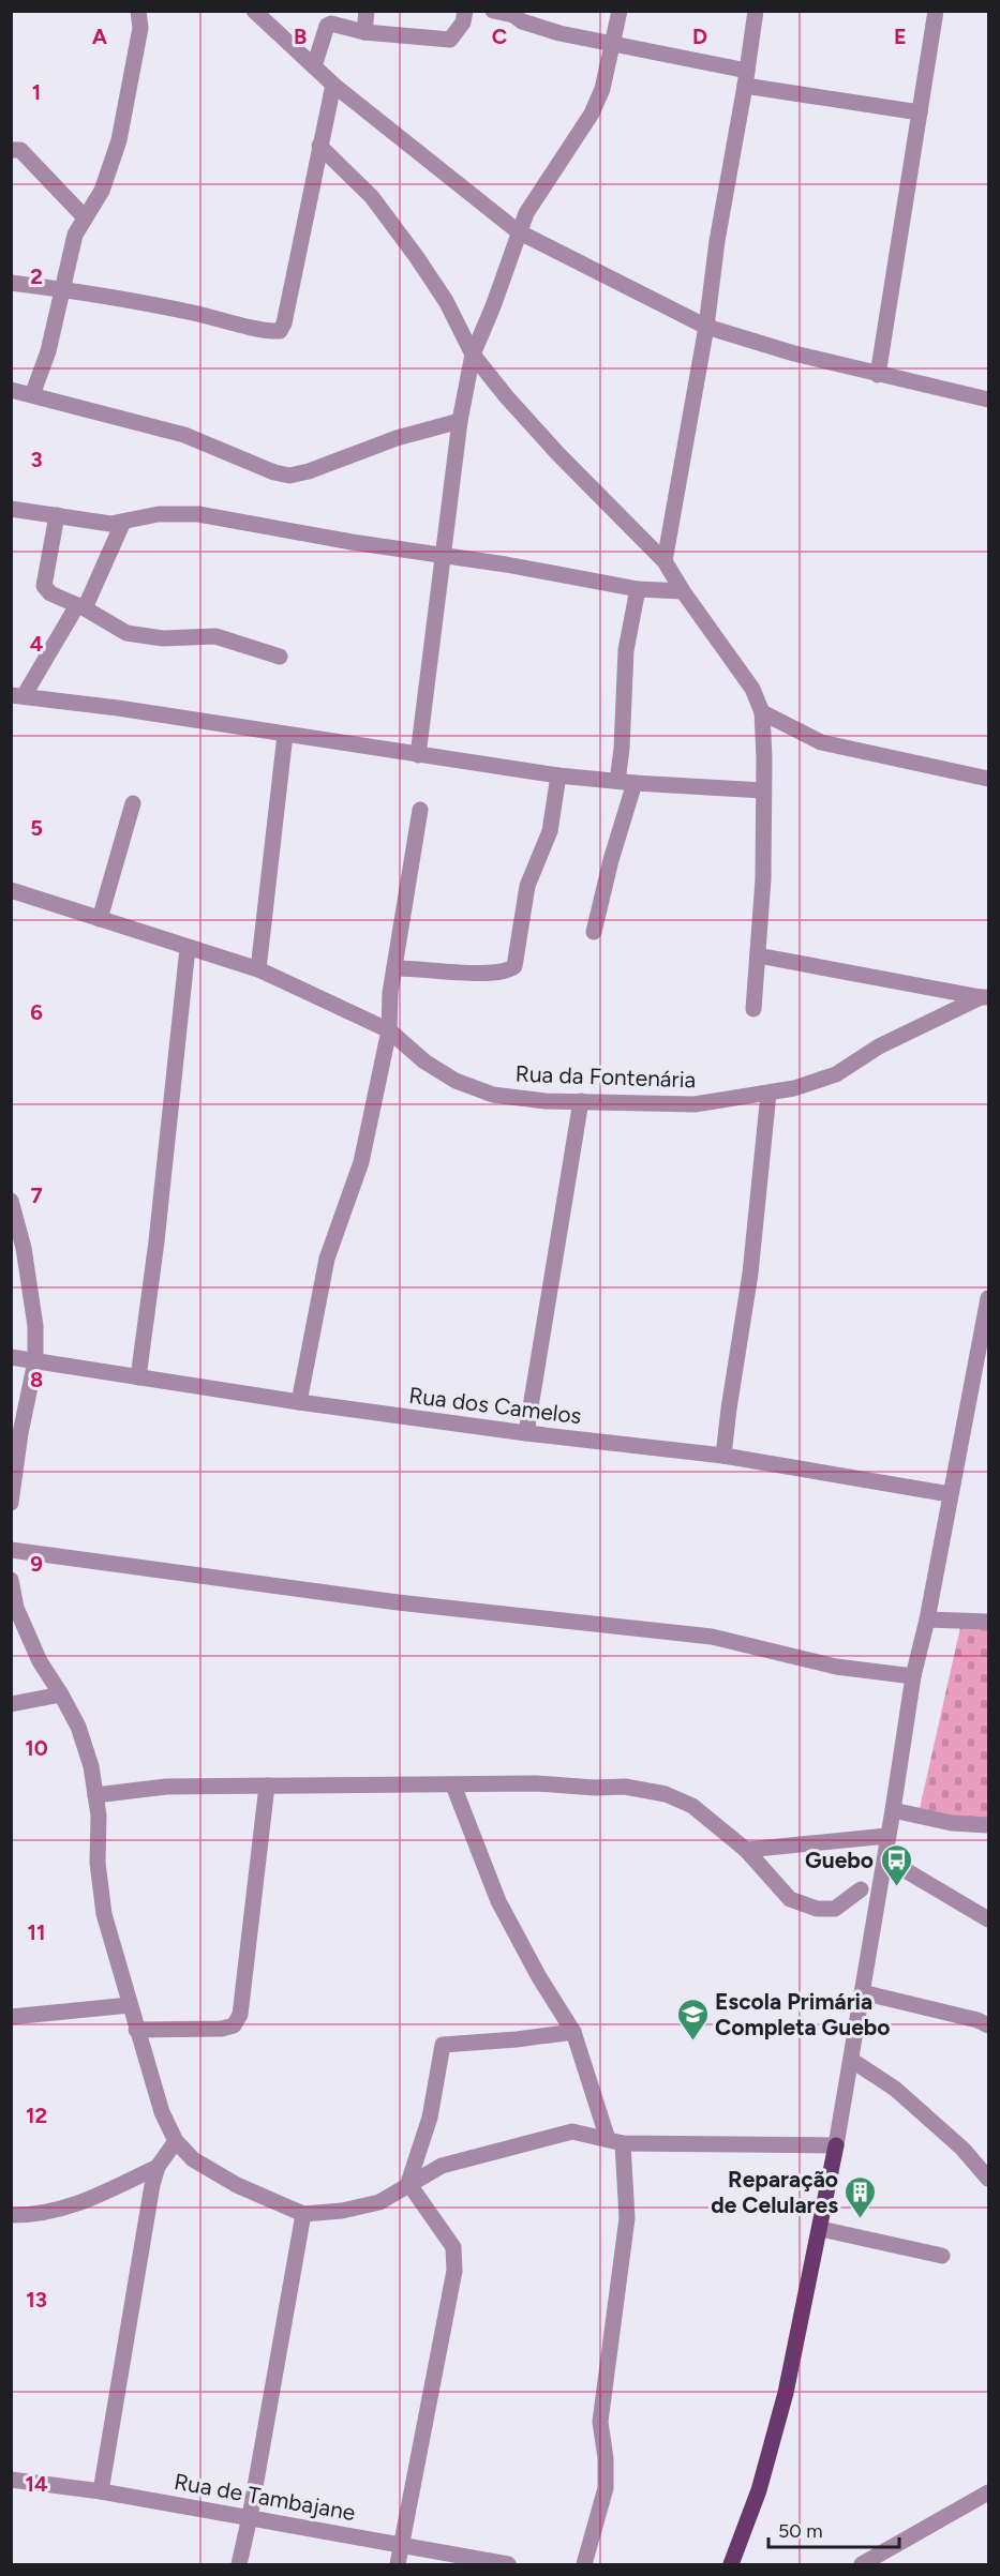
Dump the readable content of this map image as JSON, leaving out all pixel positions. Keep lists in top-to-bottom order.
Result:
{
  "streets": {
    "street": ["Rua da Fontenária", "Rua dos Camelos", "Rua de Tambajane"]
  },
  "places": {
    "bus stop": ["Guebo"],
    "school or university": ["Escola Primária Completa Guebo"],
    "building": ["Reparação de Celulares"]
  },
  "scale_bar": "50 m",
  "grid": {
    "columns": [
      "A",
      "B",
      "C",
      "D",
      "E"
    ],
    "rows": [
      "1",
      "2",
      "3",
      "4",
      "5",
      "6",
      "7",
      "8",
      "9",
      "10",
      "11",
      "12",
      "13",
      "14"
    ]
  }
}
